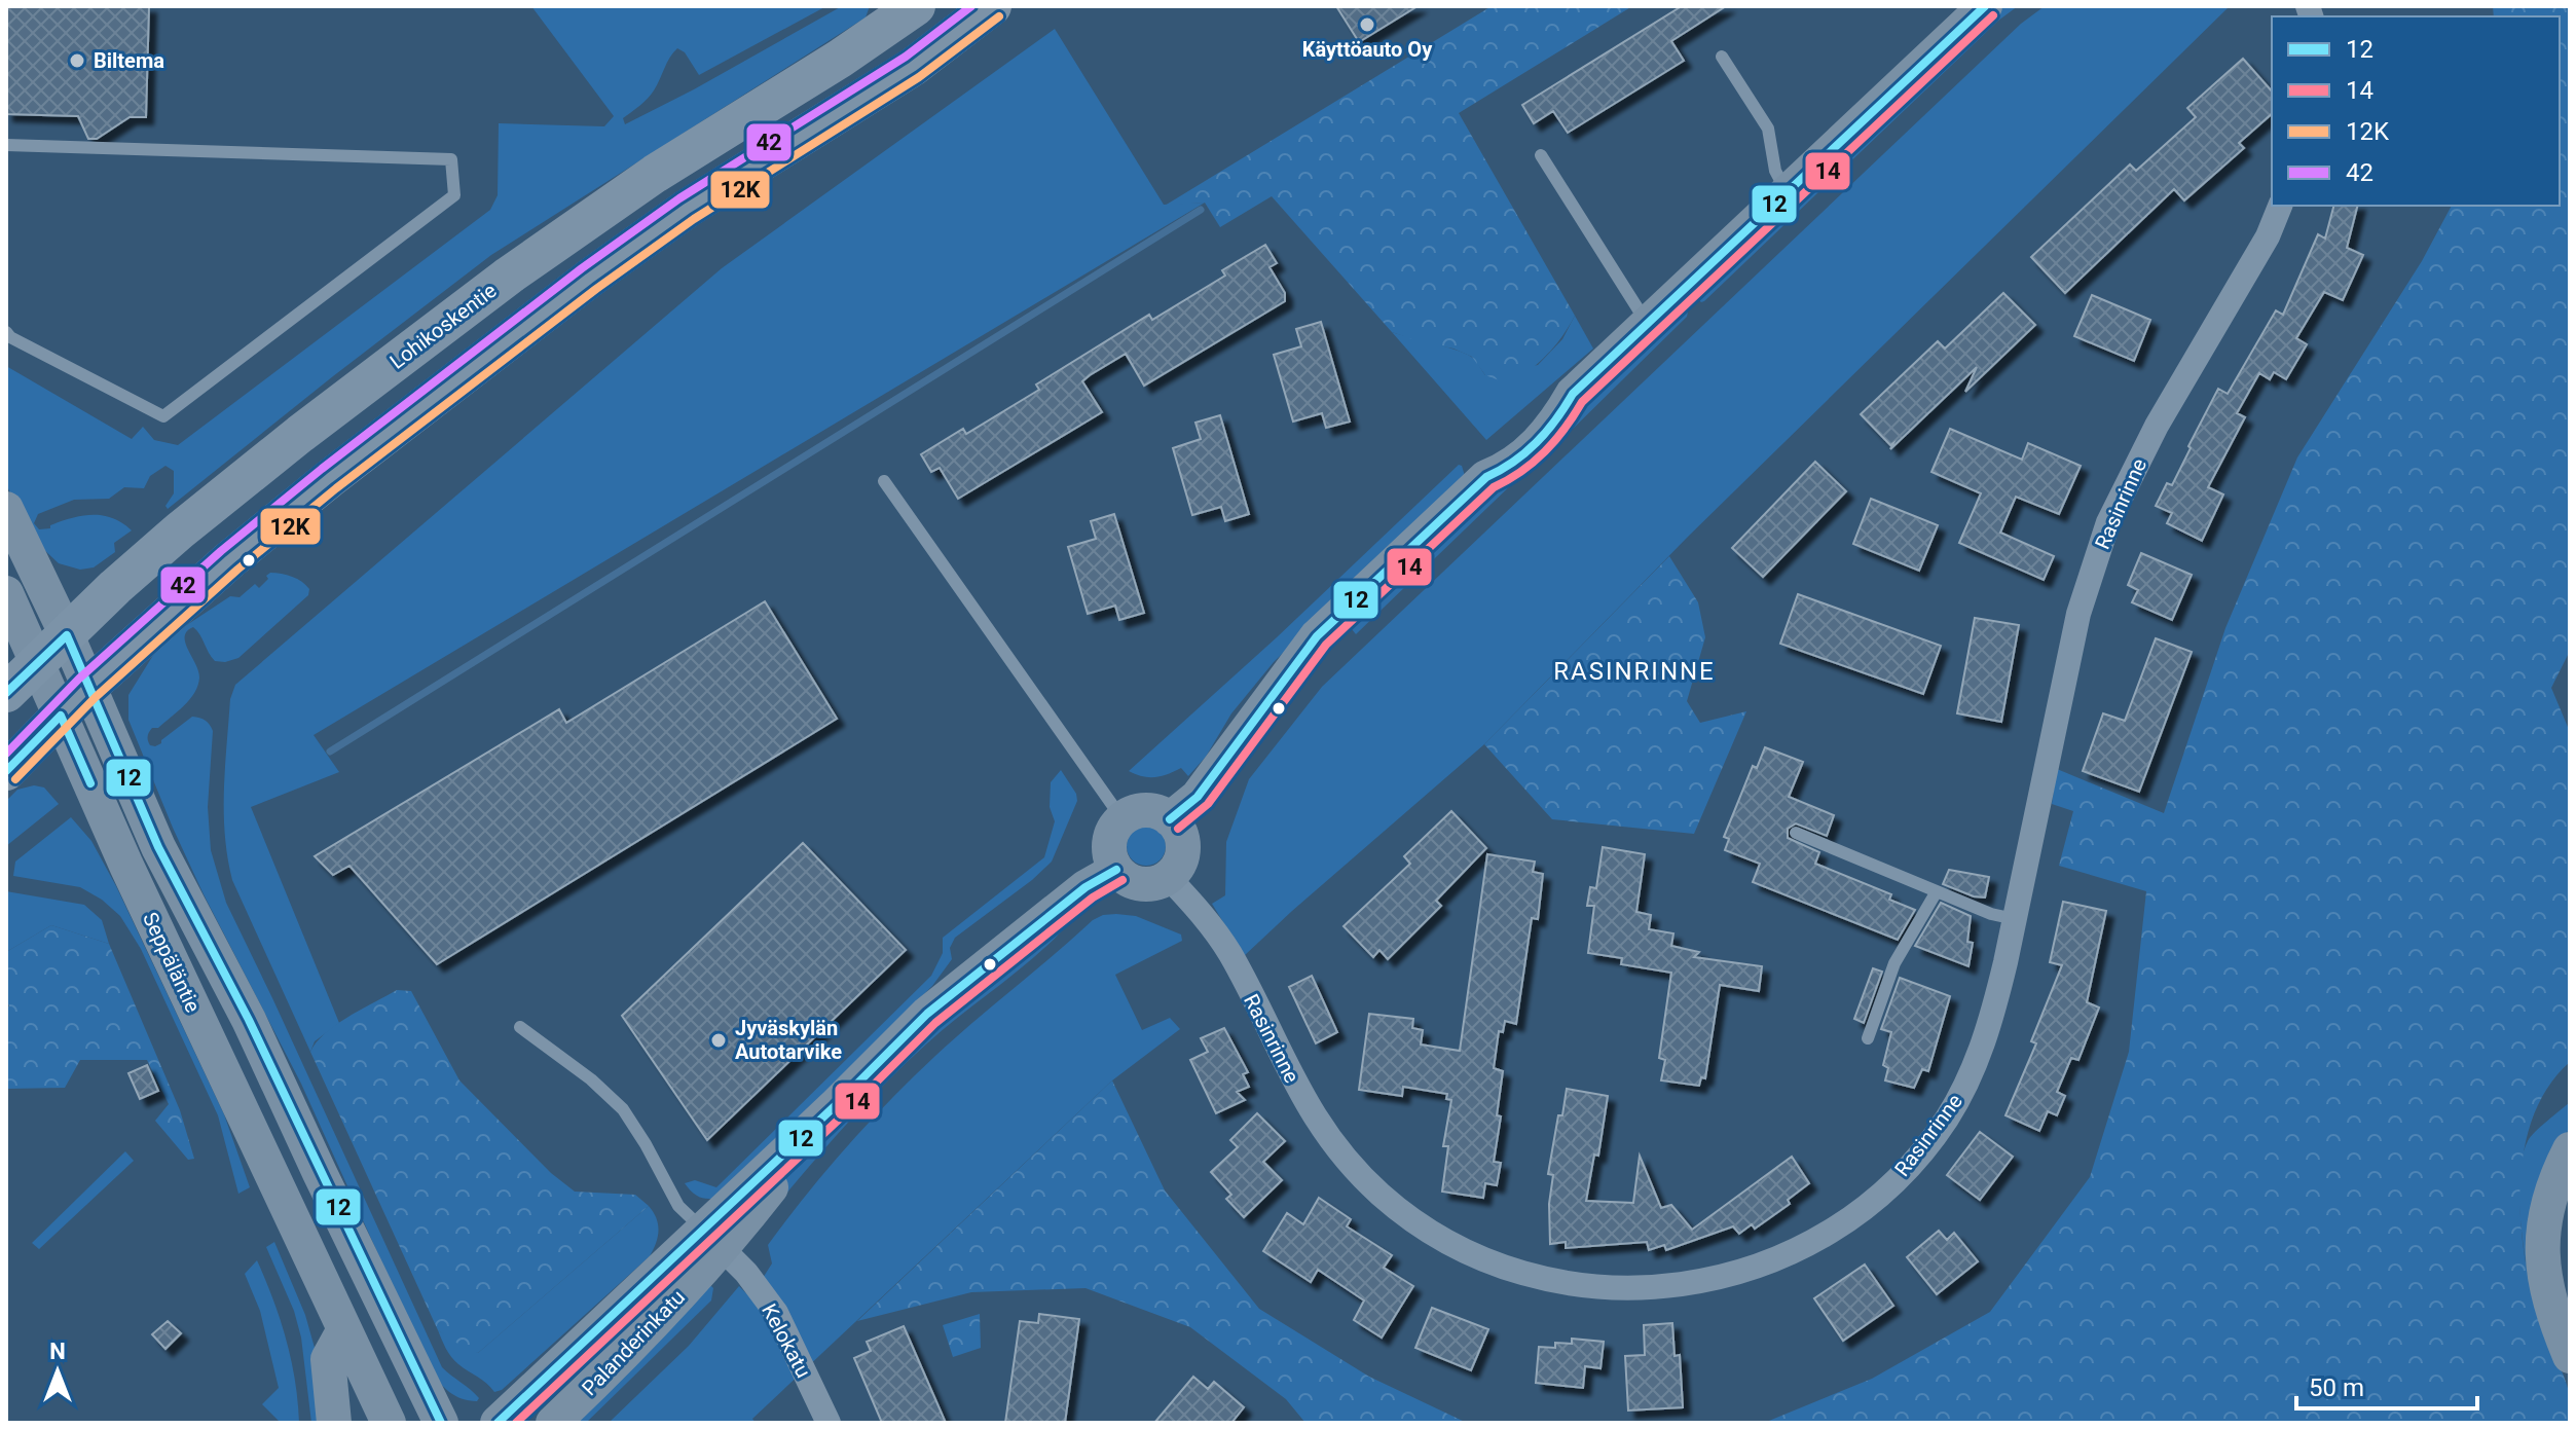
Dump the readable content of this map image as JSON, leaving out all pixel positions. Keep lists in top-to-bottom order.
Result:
{
  "streets": {
    "main road": ["Lohikoskentie"],
    "street": [
      "Rasinrinne",
      "Seppäläntie",
      "Kelokatu",
      "Palanderinkatu"
    ]
  },
  "crossings": [
    ["Lohikoskentie", "Seppäläntie"],
    ["Rasinrinne", "Palanderinkatu"],
    ["Kelokatu", "Palanderinkatu"]
  ],
  "districts": ["RASINRINNE"],
  "places": ["Käyttöauto Oy", "Biltema", "Jyväskylän Autotarvike"],
  "lines": [
    "transit line 12",
    "transit line 42",
    "transit line 14",
    "transit line 12K"
  ],
  "legend": [
    "12",
    "14",
    "12K",
    "42"
  ],
  "scale_bar": "50 m",
  "north": "top"
}
